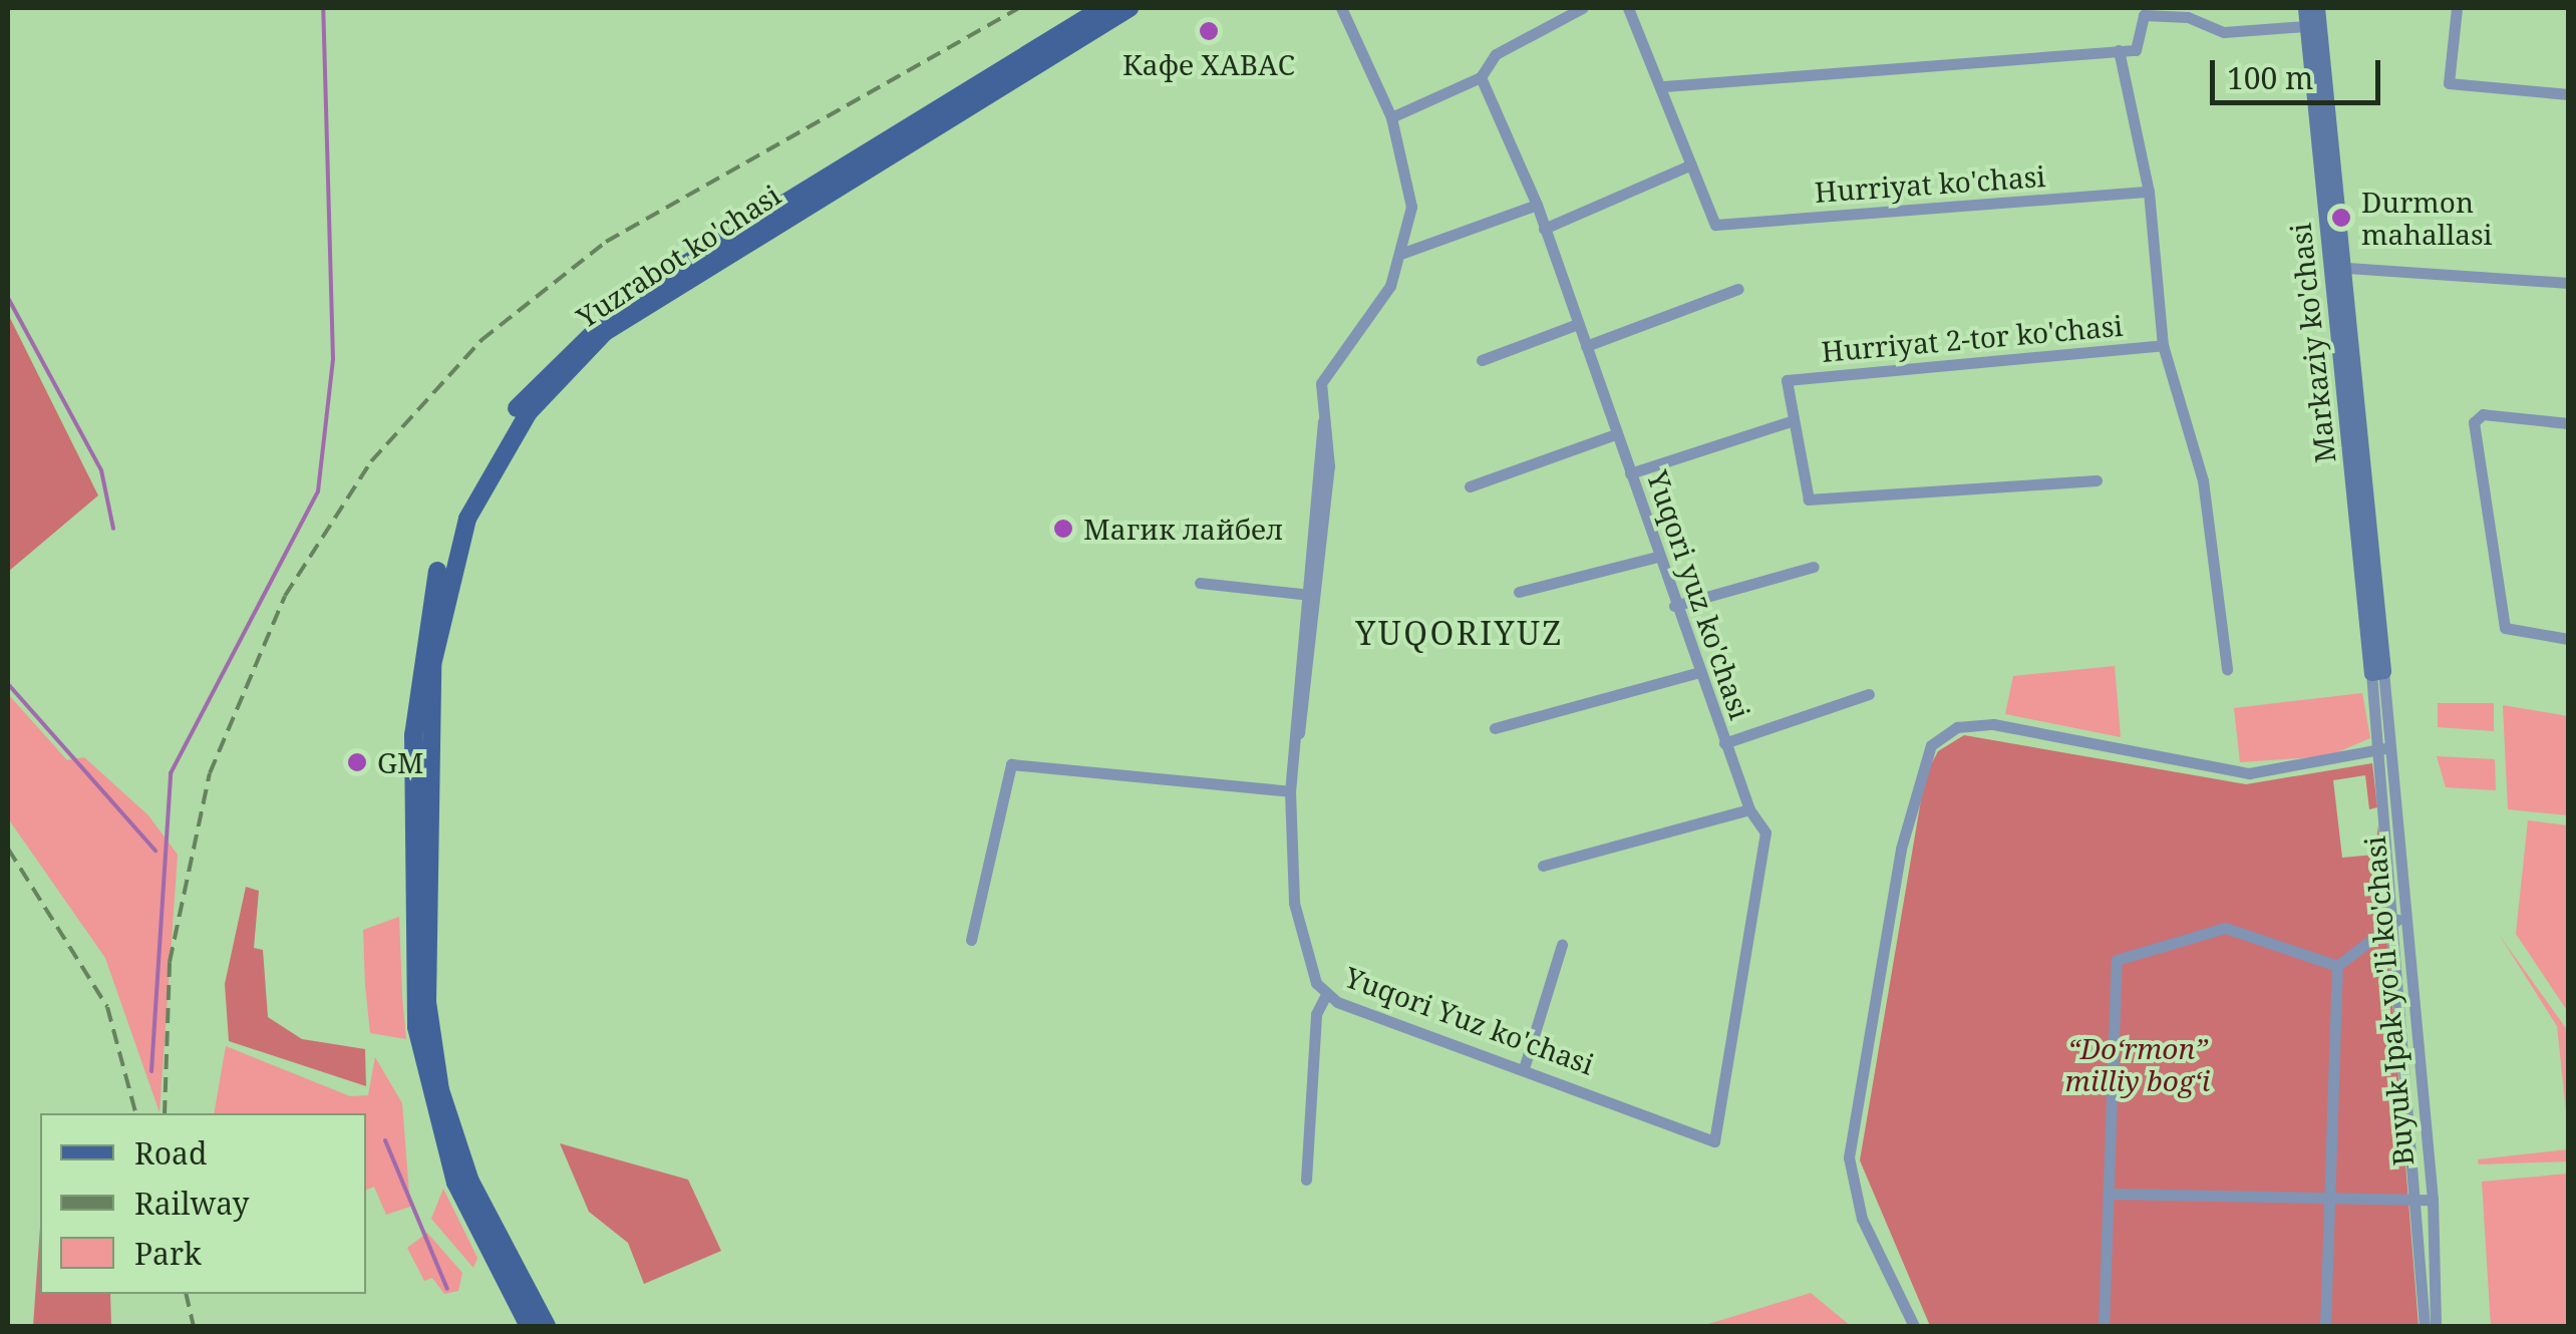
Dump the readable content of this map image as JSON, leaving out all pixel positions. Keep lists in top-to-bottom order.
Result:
{
  "streets": {
    "main road": ["Yuzrabot ko'chasi"],
    "street": [
      "Hurriyat ko'chasi",
      "Hurriyat 2-tor ko'chasi",
      "Markaziy ko'chasi",
      "Yuqori yuz ko'chasi",
      "Buyuk Ipak yo'li ko'chasi",
      "Yuqori Yuz ko'chasi"
    ]
  },
  "crossings": [
    ["Markaziy ko'chasi", "Buyuk Ipak yo'li ko'chasi"],
    ["Yuqori yuz ko'chasi", "Yuqori Yuz ko'chasi"]
  ],
  "districts": ["YUQORIYUZ"],
  "parks": ["“Do‘rmon” milliy bog‘i"],
  "places": [
    "Кафе ХАВАС",
    "Durmon mahallasi",
    "Магик лайбел",
    "GM"
  ],
  "legend": ["Road", "Railway", "Park"],
  "scale_bar": "100 m"
}
